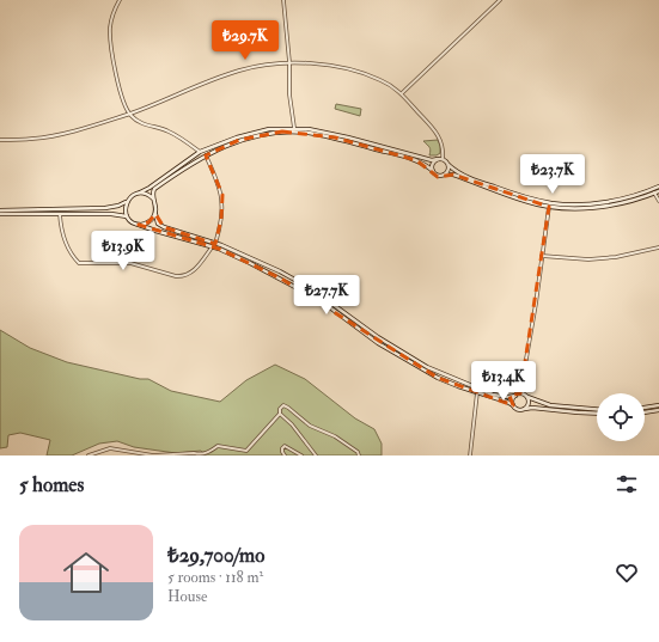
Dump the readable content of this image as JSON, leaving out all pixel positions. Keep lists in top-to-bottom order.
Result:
{
  "page": {
    "price": [
      "₺29.7K",
      "₺23.7K",
      "₺13.9K",
      "₺27.7K",
      "₺13.4K"
    ],
    "heading": "5 homes",
    "list": [
      {
        "name": "₺29,700/mo",
        "note": "5 rooms · 118 m² · House"
      }
    ]
  }
}
